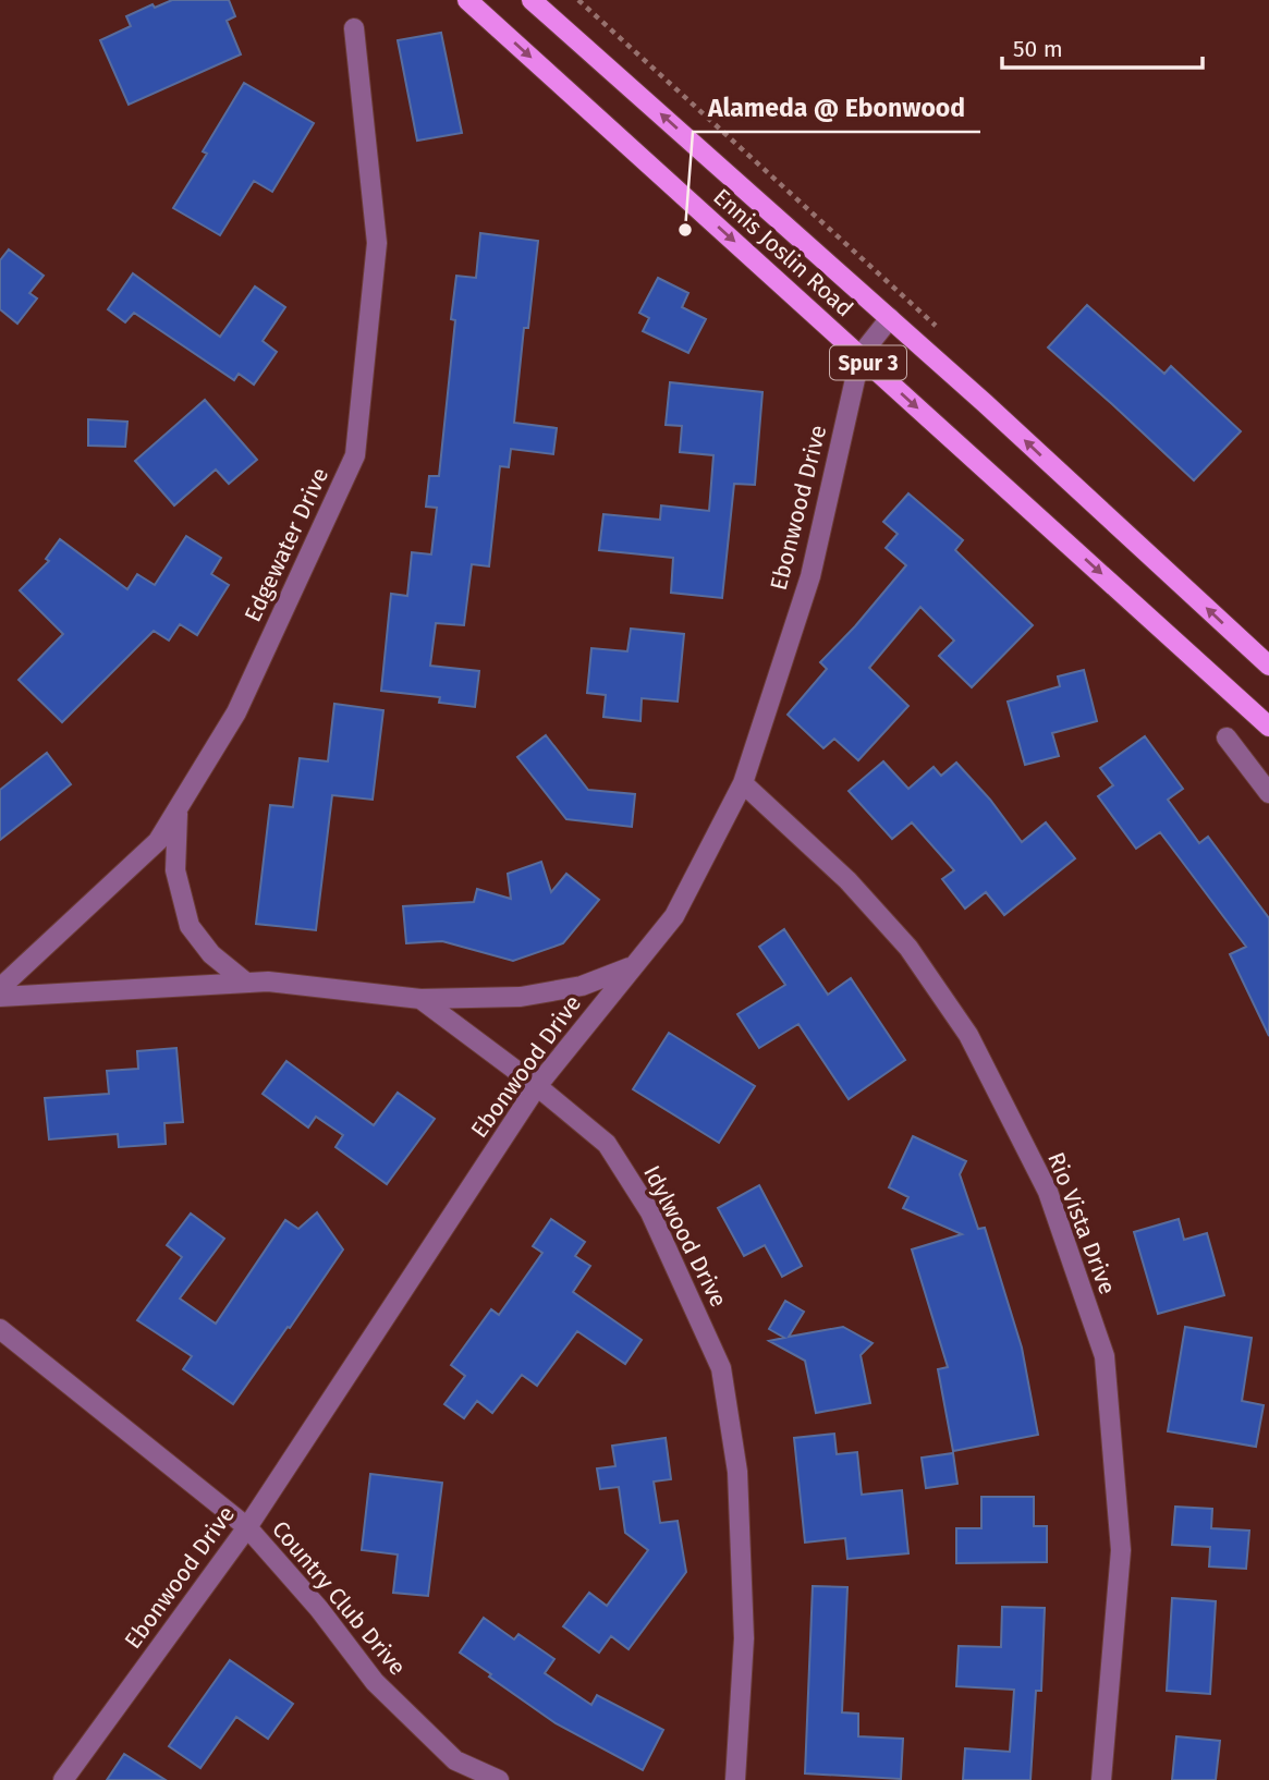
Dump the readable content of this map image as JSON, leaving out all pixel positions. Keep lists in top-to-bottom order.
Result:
{
  "streets": {
    "main road": ["Ennis Joslin Road", "Spur 3"],
    "street": [
      "Ebonwood Drive",
      "Edgewater Drive",
      "Rio Vista Drive",
      "Idylwood Drive",
      "Country Club Drive"
    ]
  },
  "crossings": [
    ["Ennis Joslin Road", "Ebonwood Drive"],
    ["Ebonwood Drive", "Rio Vista Drive"],
    ["Ebonwood Drive", "Idylwood Drive"],
    ["Ebonwood Drive", "Country Club Drive"]
  ],
  "places": ["Alameda @ Ebonwood"],
  "scale_bar": "50 m"
}
